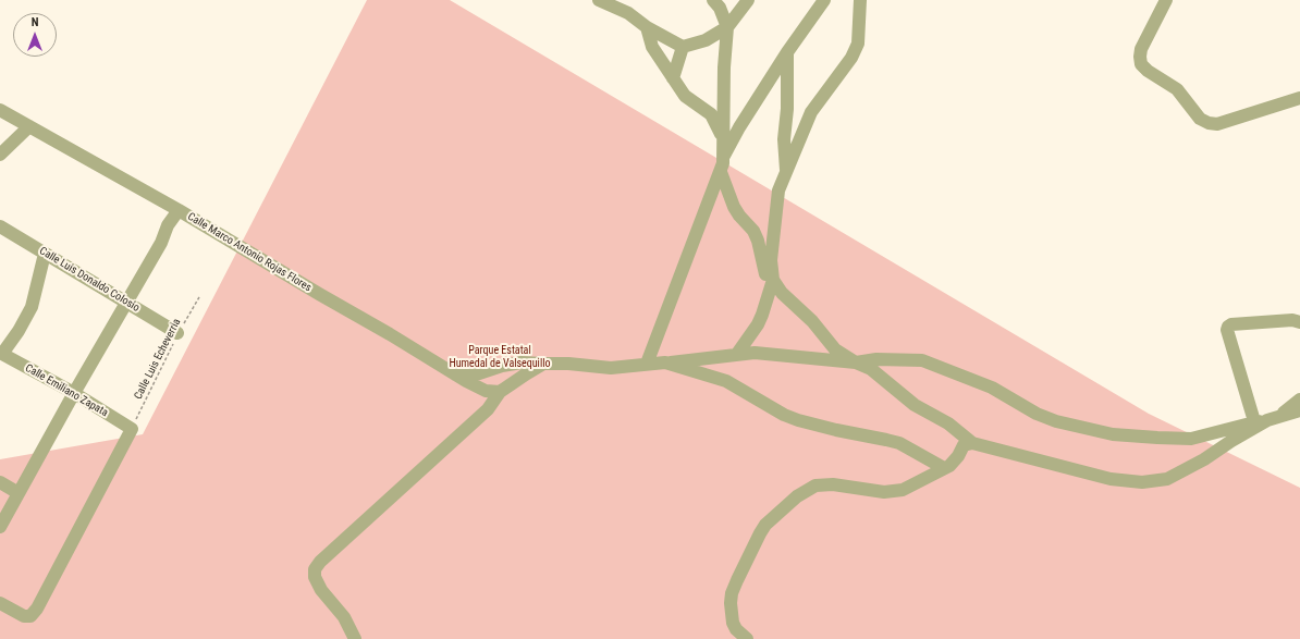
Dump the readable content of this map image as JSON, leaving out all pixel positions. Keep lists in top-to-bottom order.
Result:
{
  "streets": {
    "street": ["Calle Marco Antonio Rojas Flores", "Calle Luis Donaldo Colosio", "Calle Emiliano Zapata"],
    "path": ["Calle Luis Echeverria"]
  },
  "crossings": [
    ["Calle Luis Donaldo Colosio", "Calle Luis Echeverria"],
    ["Calle Luis Echeverria", "Calle Emiliano Zapata"]
  ],
  "parks": ["Parque Estatal Humedal de Valsequillo"],
  "north": "top"
}
